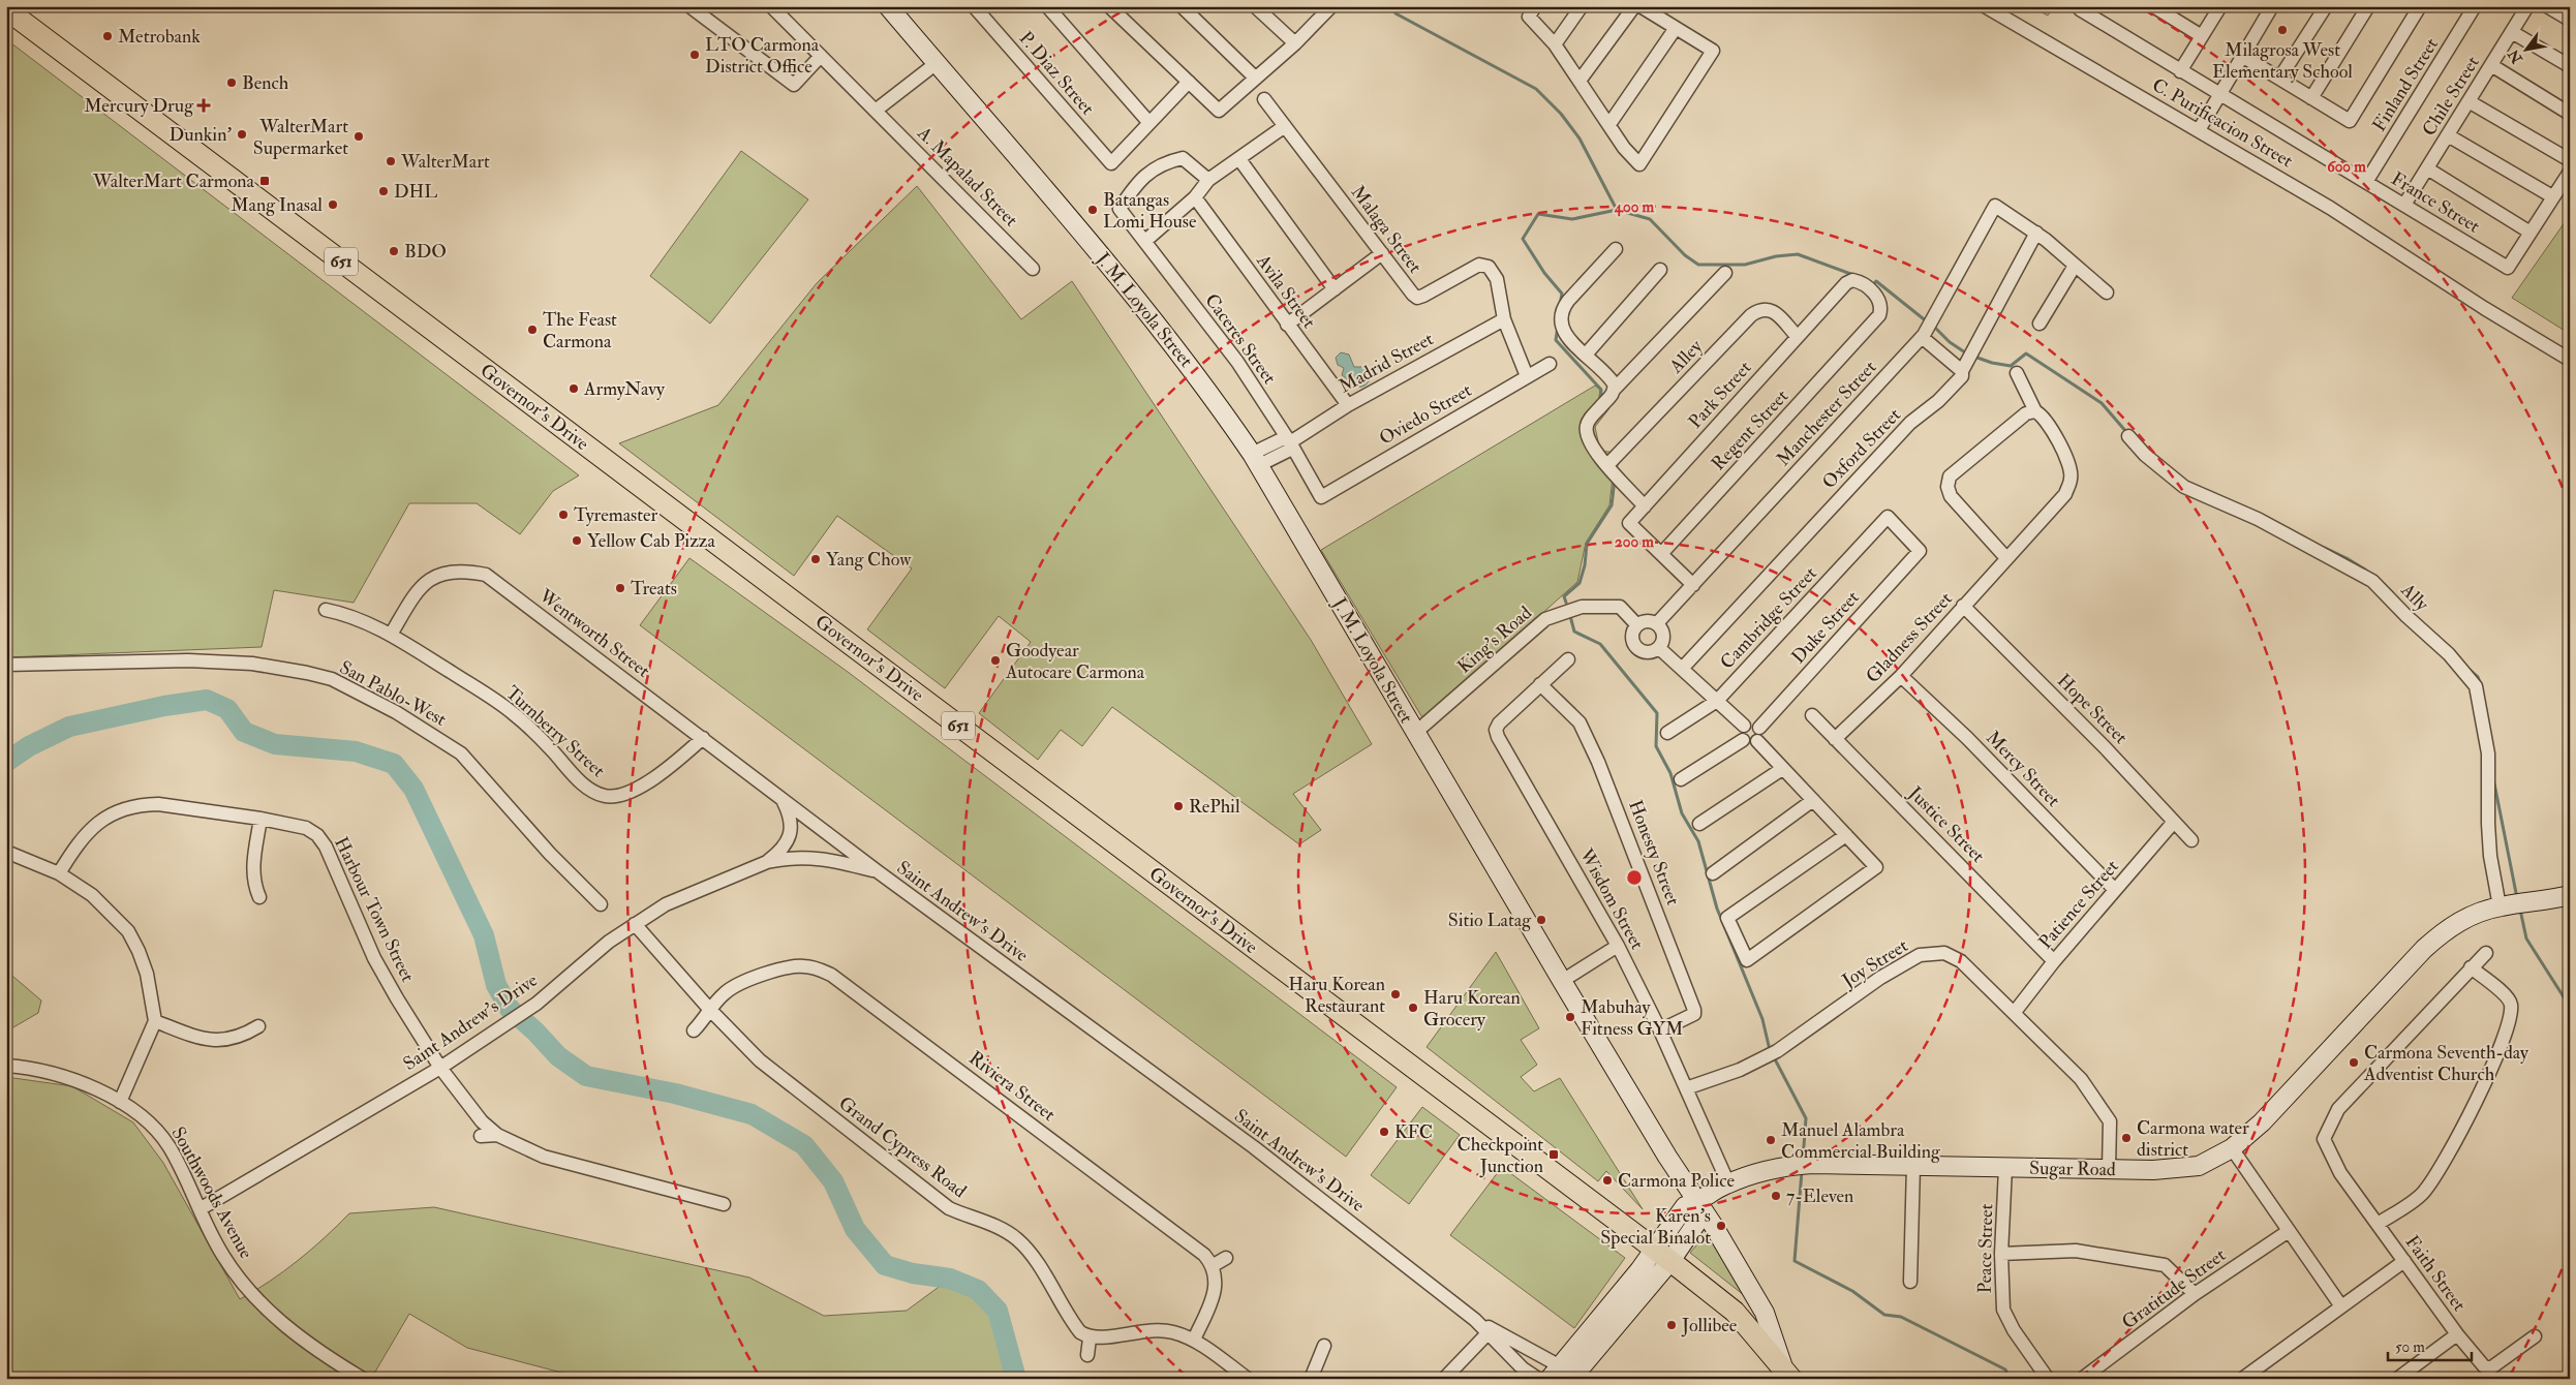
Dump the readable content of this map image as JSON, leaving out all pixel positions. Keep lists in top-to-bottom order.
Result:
{
  "streets": {
    "highway": ["651", "Governor's Drive"],
    "main road": ["J. M. Loyola Street", "Sugar Road"],
    "street": [
      "P. Diaz Street",
      "Finland Street",
      "Chile Street",
      "C. Purificacion Street",
      "A. Mapalad Street",
      "France Street",
      "Malaga Street",
      "Avila Street",
      "Caceres Street",
      "Alley",
      "Madrid Street",
      "Park Street",
      "Manchester Street",
      "Oviedo Street",
      "Regent Street",
      "Oxford Street",
      "Ally",
      "Cambridge Street",
      "Duke Street",
      "Wentworth Street",
      "Gladness Street",
      "King's Road",
      "San Pablo-West",
      "Hope Street",
      "Turnberry Street",
      "Mercy Street",
      "Justice Street",
      "Honesty Street",
      "Wisdom Street",
      "Patience Street",
      "Harbour Town Street",
      "Saint Andrew's Drive",
      "Joy Street",
      "Riviera Street",
      "Grand Cypress Road",
      "Southwoods Avenue",
      "Peace Street",
      "Faith Street",
      "Gratitude Street"
    ]
  },
  "crossings": [
    ["Finland Street", "France Street"],
    ["Chile Street", "France Street"],
    ["Malaga Street", "Madrid Street"],
    ["Malaga Street", "Oviedo Street"],
    ["Avila Street", "Madrid Street"],
    ["J. M. Loyola Street", "Madrid Street"],
    ["J. M. Loyola Street", "Governor's Drive"],
    ["J. M. Loyola Street", "King's Road"],
    ["J. M. Loyola Street", "Sugar Road"],
    ["Caceres Street", "Madrid Street"],
    ["Caceres Street", "Oviedo Street"],
    ["Alley", "Park Street"],
    ["Park Street", "Manchester Street"],
    ["Park Street", "Regent Street"],
    ["Governor's Drive", "Sugar Road"],
    ["Manchester Street", "Oxford Street"],
    ["Manchester Street", "King's Road"],
    ["Ally", "Sugar Road"],
    ["Cambridge Street", "Duke Street"],
    ["Wentworth Street", "Turnberry Street"],
    ["Wentworth Street", "Saint Andrew's Drive"],
    ["Gladness Street", "Hope Street"],
    ["Gladness Street", "Mercy Street"],
    ["Gladness Street", "Justice Street"],
    ["Hope Street", "Patience Street"],
    ["Mercy Street", "Patience Street"],
    ["Justice Street", "Patience Street"],
    ["Honesty Street", "Wisdom Street"],
    ["Wisdom Street", "Joy Street"],
    ["Wisdom Street", "Sugar Road"],
    ["Patience Street", "Joy Street"],
    ["Harbour Town Street", "Saint Andrew's Drive"],
    ["Saint Andrew's Drive", "Grand Cypress Road"],
    ["Saint Andrew's Drive", "Sugar Road"],
    ["Saint Andrew's Drive", "Southwoods Avenue"],
    ["Joy Street", "Sugar Road"],
    ["Riviera Street", "Grand Cypress Road"],
    ["Sugar Road", "Peace Street"]
  ],
  "places": {
    "other": [
      "Milagrosa West Elementary School",
      "Metrobank",
      "LTO Carmona District Office",
      "Bench",
      "Dunkin'",
      "WalterMart Supermarket",
      "WalterMart",
      "DHL",
      "Mang Inasal",
      "Batangas Lomi House",
      "BDO",
      "The Feast Carmona",
      "ArmyNavy",
      "Tyremaster",
      "Yellow Cab Pizza",
      "Yang Chow",
      "Treats",
      "Goodyear Autocare Carmona",
      "RePhil",
      "Sitio Latag",
      "Haru Korean Restaurant",
      "Haru Korean Grocery",
      "Mabuhay Fitness GYM",
      "Carmona Seventh-day Adventist Church",
      "KFC",
      "Carmona water district",
      "Manuel Alambra Commercial Building",
      "Carmona Police",
      "7-Eleven",
      "Karen's Special Binalot",
      "Jollibee"
    ],
    "health": ["Mercury Drug"],
    "transit": ["WalterMart Carmona", "Checkpoint Junction"]
  },
  "scale_bar": "50 m",
  "north": "bottom left",
  "rings": ["600 m", "400 m", "200 m"]
}
